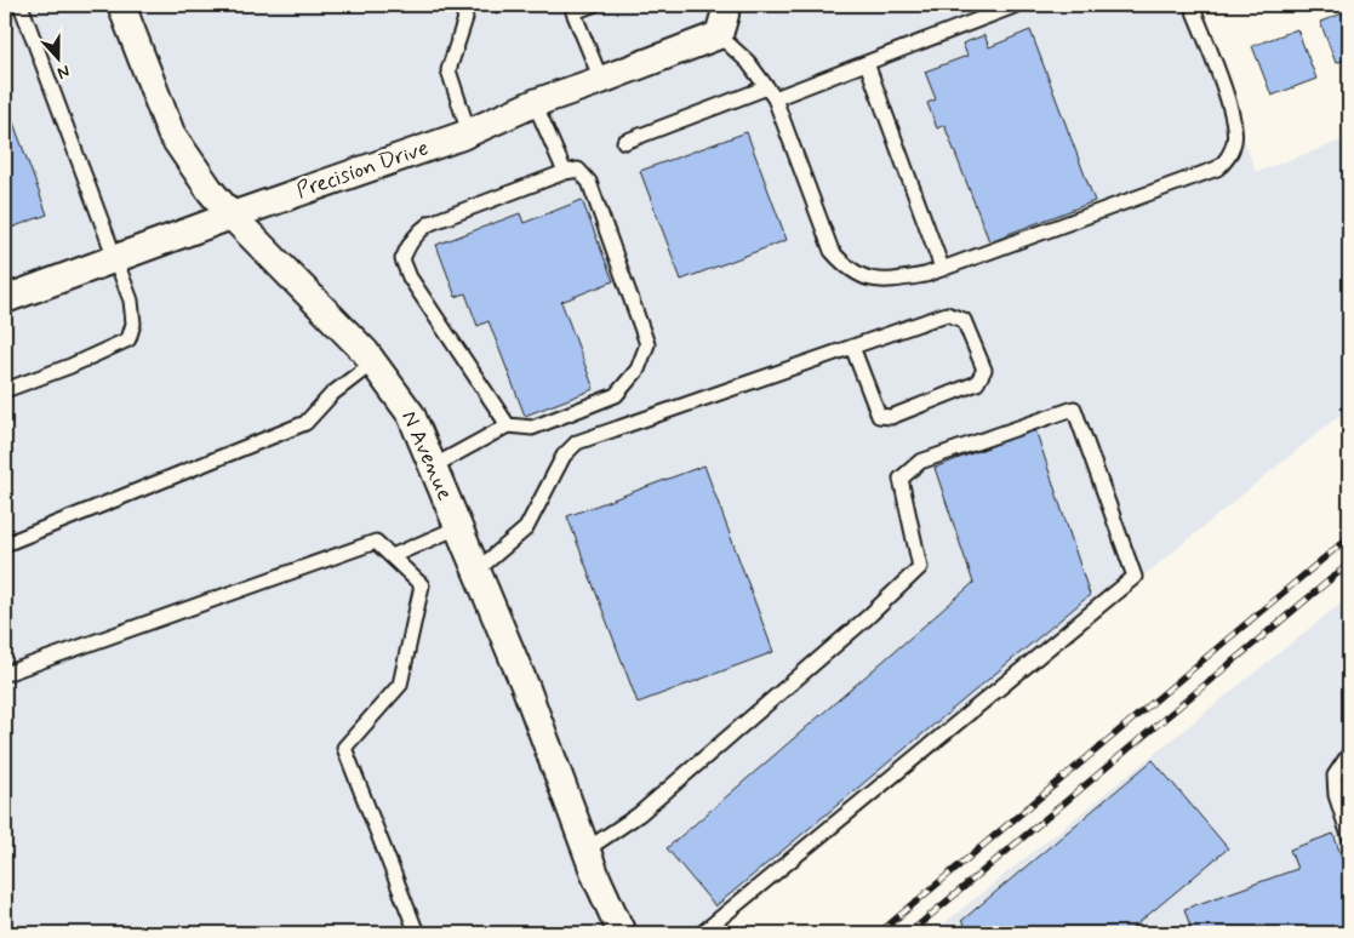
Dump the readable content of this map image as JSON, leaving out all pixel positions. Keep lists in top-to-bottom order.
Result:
{
  "streets": {
    "street": ["Precision Drive", "N Avenue"]
  },
  "crossings": [
    ["Precision Drive", "N Avenue"]
  ],
  "north": "bottom"
}
